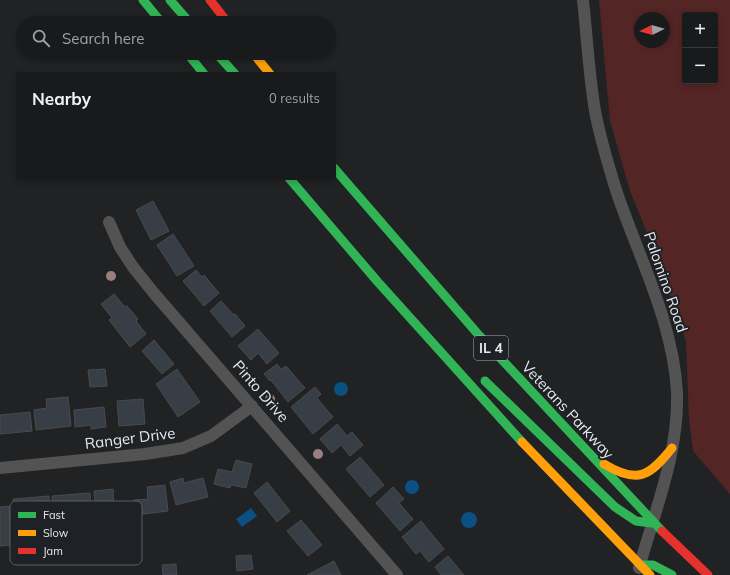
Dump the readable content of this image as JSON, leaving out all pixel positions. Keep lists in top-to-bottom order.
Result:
{
  "streets": {
    "highway": ["IL 4", "Veterans Parkway"],
    "street": ["Palomino Road", "Pinto Drive", "Ranger Drive"]
  },
  "crossings": [
    ["Palomino Road", "IL 4"],
    ["Palomino Road", "Veterans Parkway"],
    ["Pinto Drive", "Ranger Drive"]
  ],
  "legend": ["Fast", "Slow", "Jam"],
  "north": "left",
  "page": {
    "map_buttons": ["+", "−"],
    "search": "Search here",
    "heading": ["Nearby", "0 results"]
  }
}
